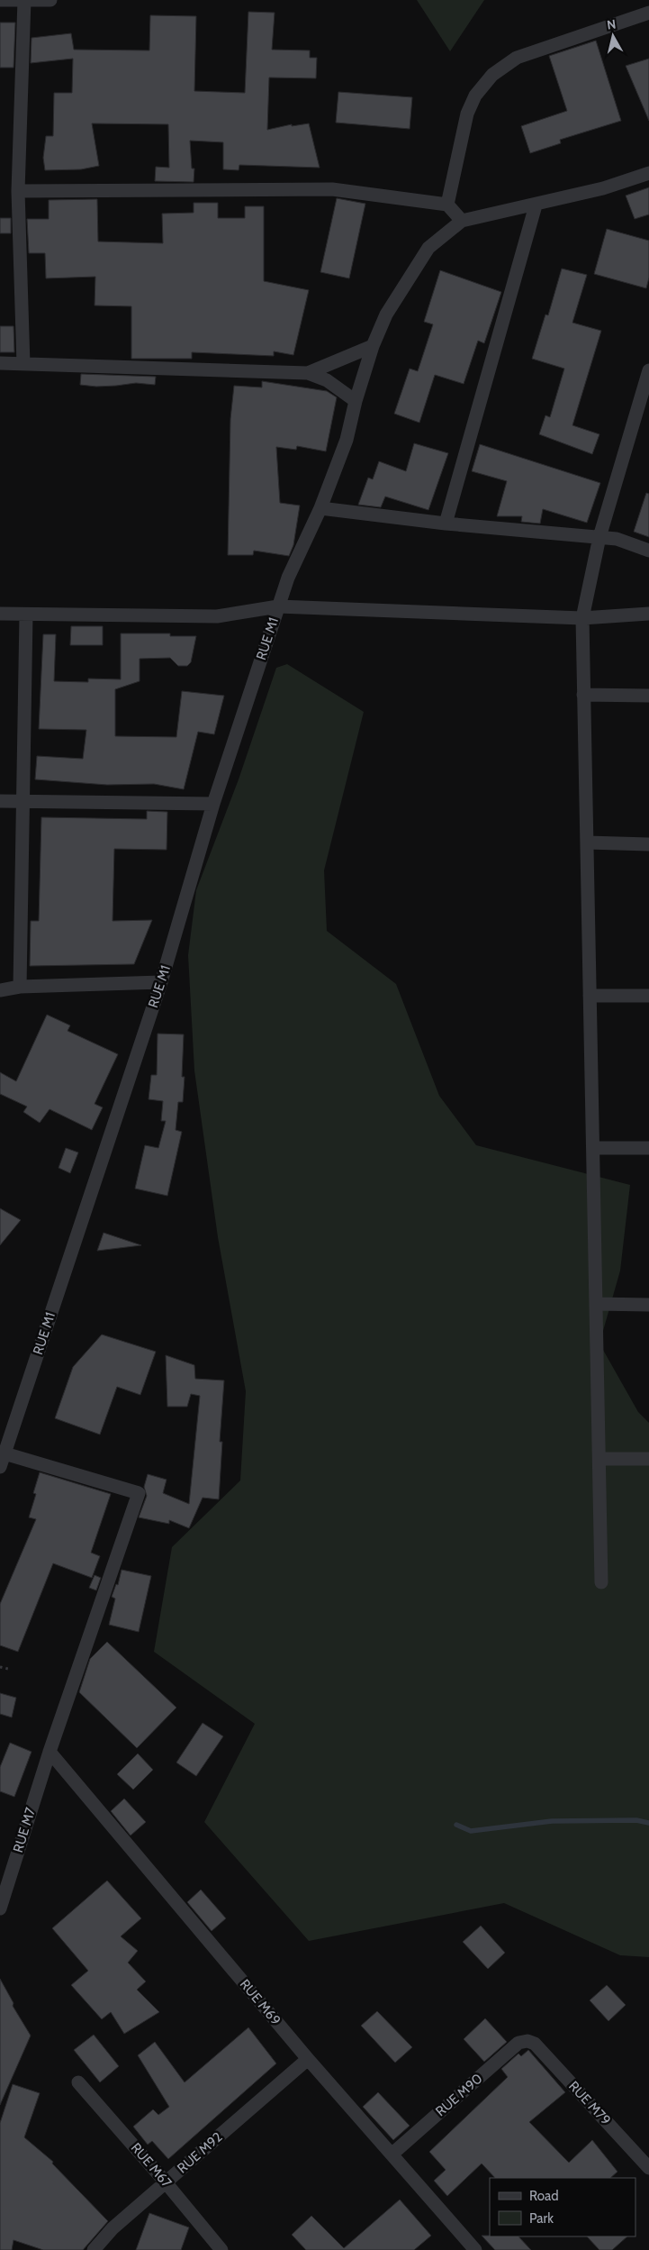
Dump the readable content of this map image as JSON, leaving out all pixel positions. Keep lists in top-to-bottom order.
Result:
{
  "streets": {
    "street": [
      "RUE M1",
      "RUE M7",
      "RUE M69",
      "RUE M90",
      "RUE M79",
      "RUE M92",
      "RUE M67"
    ]
  },
  "crossings": [
    ["RUE M1", "RUE M7"],
    ["RUE M7", "RUE M69"],
    ["RUE M69", "RUE M90"],
    ["RUE M69", "RUE M92"],
    ["RUE M90", "RUE M79"],
    ["RUE M92", "RUE M67"]
  ],
  "legend": ["Road", "Park"],
  "north": "top"
}
